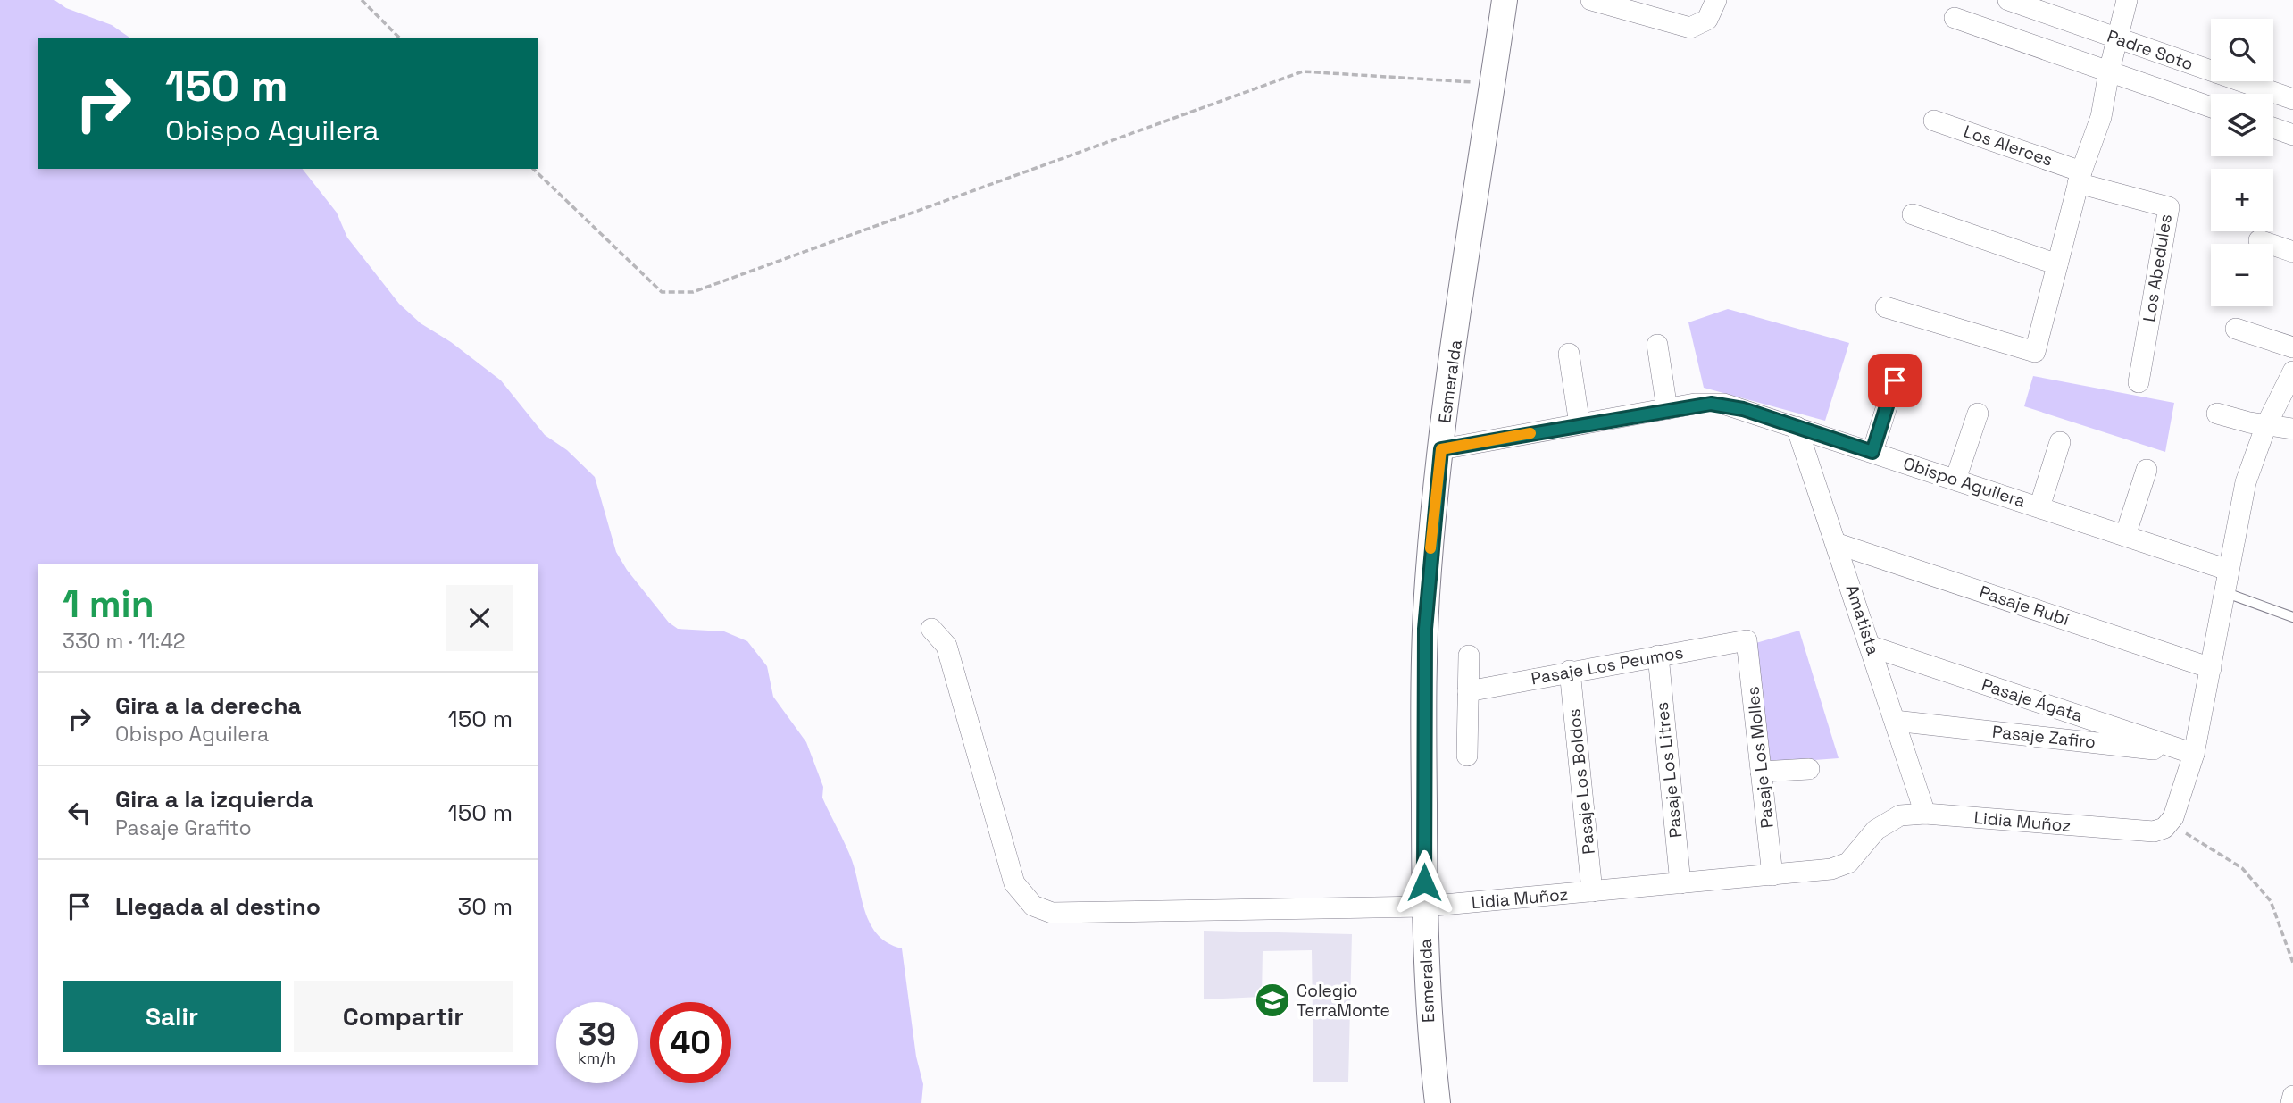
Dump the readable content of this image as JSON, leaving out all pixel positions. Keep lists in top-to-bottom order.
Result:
{
  "streets": {
    "street": [
      "Padre Soto",
      "Los Alerces",
      "Los Abedules",
      "Esmeralda",
      "Obispo Aguilera",
      "Pasaje Rubí",
      "Amatista",
      "Pasaje Los Peumos",
      "Pasaje Ágata",
      "Pasaje Zafiro",
      "Pasaje Los Molles",
      "Pasaje Los Litres",
      "Pasaje Los Boldos",
      "Lidia Muñoz"
    ]
  },
  "crossings": [
    ["Los Alerces", "Los Abedules"],
    ["Esmeralda", "Obispo Aguilera"],
    ["Esmeralda", "Lidia Muñoz"],
    ["Obispo Aguilera", "Amatista"],
    ["Pasaje Rubí", "Amatista"],
    ["Amatista", "Pasaje Ágata"],
    ["Amatista", "Pasaje Zafiro"],
    ["Amatista", "Lidia Muñoz"],
    ["Pasaje Los Peumos", "Pasaje Los Molles"],
    ["Pasaje Los Peumos", "Pasaje Los Litres"],
    ["Pasaje Los Peumos", "Pasaje Los Boldos"],
    ["Pasaje Ágata", "Pasaje Zafiro"],
    ["Pasaje Los Molles", "Lidia Muñoz"],
    ["Pasaje Los Litres", "Lidia Muñoz"],
    ["Pasaje Los Boldos", "Lidia Muñoz"]
  ],
  "places": {
    "school or university": ["Colegio TerraMonte"]
  },
  "page": {
    "map_buttons": ["+", "−"],
    "turn": ["150 m", "Obispo Aguilera"],
    "heading": ["1 min", "330 m · 11:42"],
    "list": [
      {
        "name": "Gira a la derecha",
        "note": "Obispo Aguilera",
        "value": "150 m"
      },
      {
        "name": "Gira a la izquierda",
        "note": "Pasaje Grafito",
        "value": "150 m"
      },
      {
        "name": "Llegada al destino",
        "value": "30 m"
      }
    ],
    "buttons": ["Salir", "Compartir"],
    "speed": "39 km/h",
    "limit": "40"
  }
}
